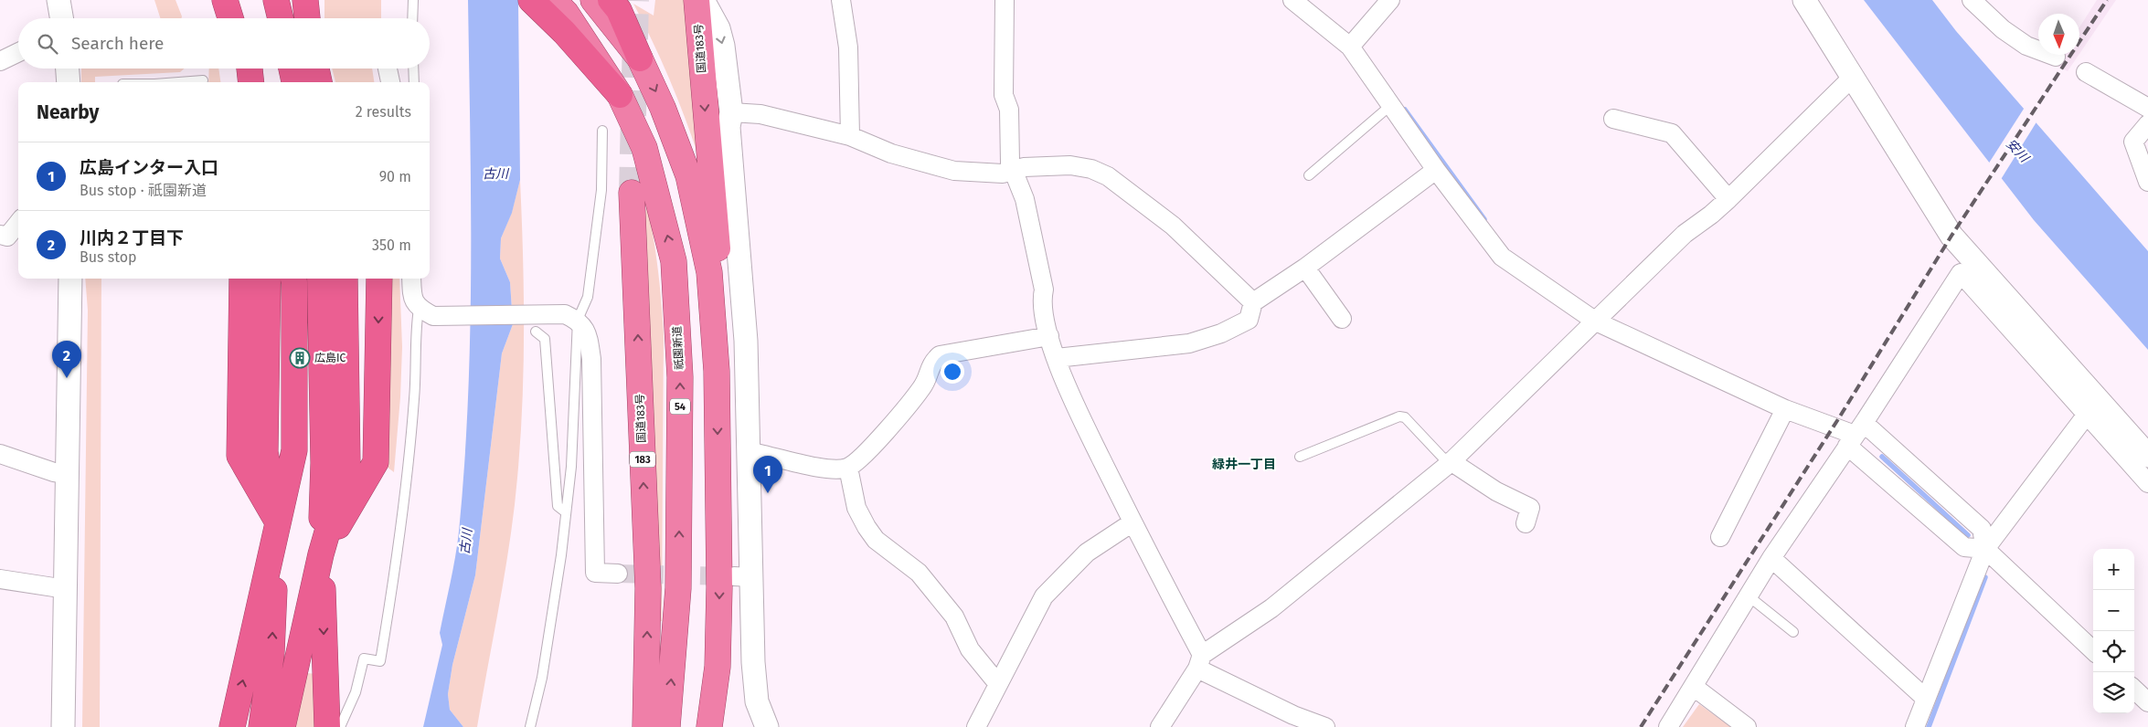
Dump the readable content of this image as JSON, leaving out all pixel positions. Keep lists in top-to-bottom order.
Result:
{
  "streets": {
    "highway": [
      "国道183号",
      "祇園新道",
      "54",
      "183"
    ]
  },
  "districts": ["緑井一丁目"],
  "water": ["安川", "古川"],
  "places": {
    "building": ["広島IC"]
  },
  "north": "bottom",
  "page": {
    "search": "Search here",
    "heading": ["Nearby", "2 results"],
    "list": [
      {
        "mark": "1",
        "name": "広島インター入口",
        "note": "Bus stop · 祇園新道",
        "value": "90 m"
      },
      {
        "mark": "2",
        "name": "川内２丁目下",
        "note": "Bus stop",
        "value": "350 m"
      }
    ],
    "pins": ["2", "1"],
    "map_buttons": ["+", "−"]
  }
}
